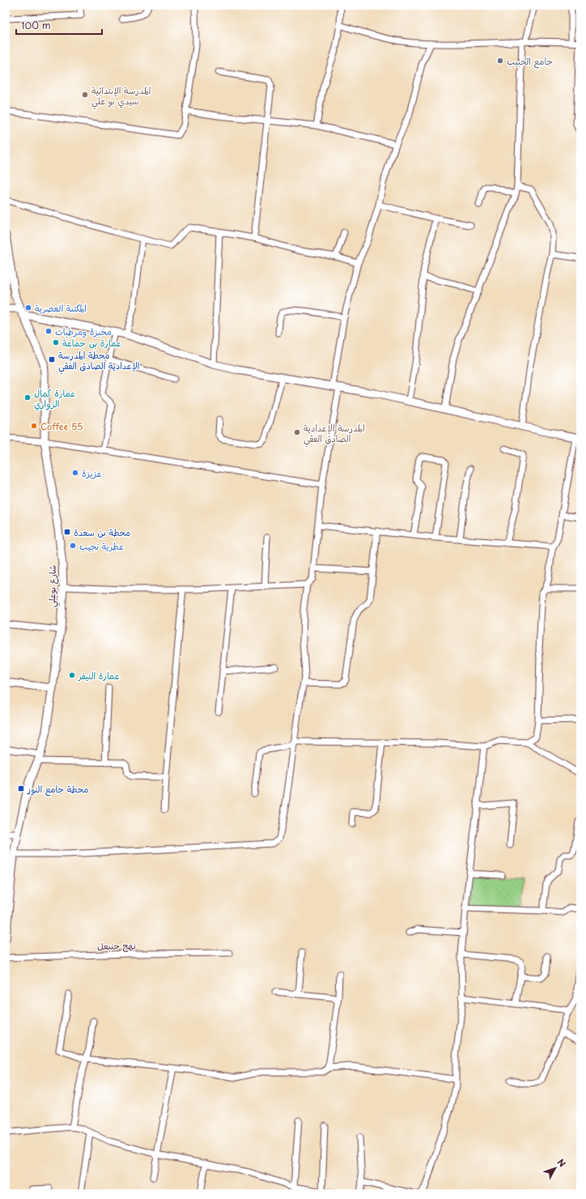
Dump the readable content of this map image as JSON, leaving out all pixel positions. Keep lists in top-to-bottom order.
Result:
{
  "streets": {
    "street": ["شارع بوعلي", "نهج حنبعل"]
  },
  "places": {
    "other": [
      "جامع الحبيب",
      "المدرسة الإبتدائية سيدي بو علي",
      "المكتبة العصرية",
      "مخبزة ومرطبات",
      "عمارة بن جماعة",
      "عمارة كمال الزواري",
      "Coffee 55",
      "المدرسة الإعدادية الصادق الفقي",
      "عزيزة",
      "عطرية نجيب",
      "عمارة النيفر"
    ],
    "transit": ["محطة المدرسة الإعدادية الصادق الفقي", "محطة بن سعدة", "محطة جامع النور"]
  },
  "scale_bar": "100 m",
  "north": "top right"
}
